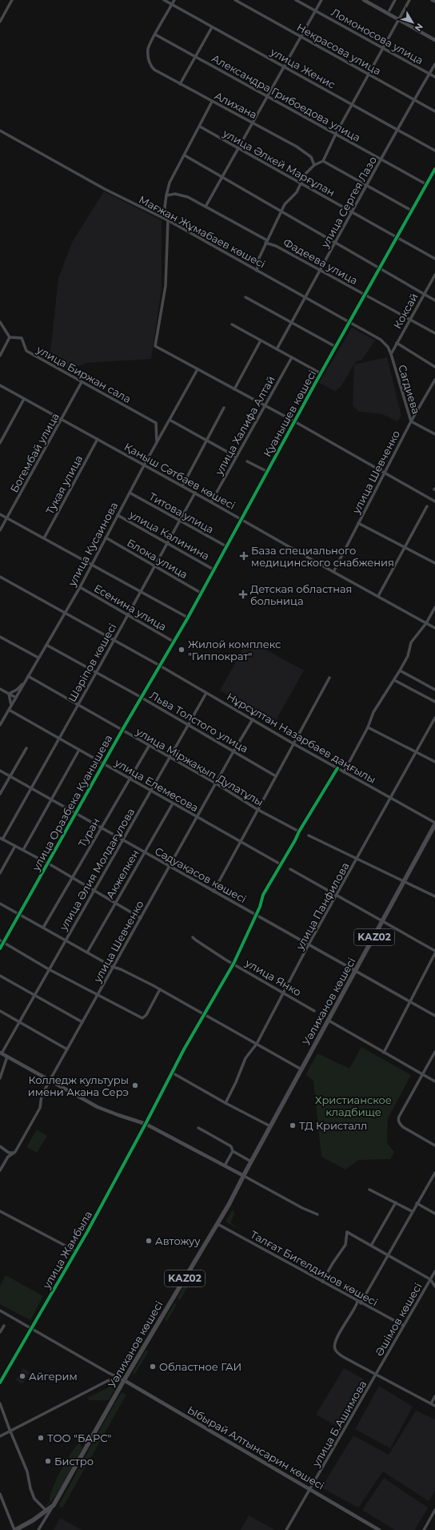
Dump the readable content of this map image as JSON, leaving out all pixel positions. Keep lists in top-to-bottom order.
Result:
{
  "streets": {
    "highway": ["KАZ02", "Уәлиханов көшесі"],
    "main road": ["Ыбырай Алтынсарин көшесі"],
    "street": [
      "Ломоносова улица",
      "Некрасова улица",
      "улица Женис",
      "Александра Грибоедова улица",
      "Алихана",
      "улица Әлкей Марғұлан",
      "улица Сергея Лазо",
      "Мағжан Жұмабаев көшесі",
      "Фадеева улица",
      "Коксай",
      "улица Биржан сала",
      "Сагдиева",
      "Қуанышев көшесі",
      "улица Халифа Алтай",
      "Богембай улица",
      "улица Шевченко",
      "Қаныш Сәтбаев көшесі",
      "Тукая улица",
      "Титова улица",
      "улица Калинина",
      "улица Кусаинова",
      "Блока улица",
      "Есенина улица",
      "Шәріпов көшесі",
      "Льва Толстого улица",
      "Нұрсұлтан Назарбаев даңғылы",
      "улица Міржақып Дулатұлы",
      "улица Елемесова",
      "улица Оразбека Куанышева",
      "Туран",
      "улица Әлия Молдағұлова",
      "Акжелкен",
      "Сәдуақасов көшесі",
      "улица Панфилова",
      "улица Янко",
      "улица Жамбыла",
      "Талғат Бигелдинов көшесі",
      "Әшімов көшесі",
      "улица Б.Ашимова"
    ]
  },
  "crossings": [
    ["Ломоносова улица", "улица Сергея Лазо"],
    ["Некрасова улица", "улица Сергея Лазо"],
    ["улица Женис", "улица Сергея Лазо"],
    ["Александра Грибоедова улица", "Алихана"],
    ["Александра Грибоедова улица", "улица Сергея Лазо"],
    ["Александра Грибоедова улица", "Қуанышев көшесі"],
    ["улица Әлкей Марғұлан", "улица Сергея Лазо"],
    ["улица Әлкей Марғұлан", "Қуанышев көшесі"],
    ["улица Сергея Лазо", "Мағжан Жұмабаев көшесі"],
    ["улица Сергея Лазо", "Фадеева улица"],
    ["Мағжан Жұмабаев көшесі", "Коксай"],
    ["Мағжан Жұмабаев көшесі", "Сагдиева"],
    ["Мағжан Жұмабаев көшесі", "Қуанышев көшесі"],
    ["Фадеева улица", "Коксай"],
    ["Фадеева улица", "Қуанышев көшесі"],
    ["Коксай", "Сагдиева"],
    ["улица Биржан сала", "Богембай улица"],
    ["улица Биржан сала", "улица Кусаинова"],
    ["Сагдиева", "улица Шевченко"],
    ["Қуанышев көшесі", "Қаныш Сәтбаев көшесі"],
    ["Қуанышев көшесі", "Титова улица"],
    ["Қуанышев көшесі", "улица Калинина"],
    ["Қуанышев көшесі", "Блока улица"],
    ["Қуанышев көшесі", "Есенина улица"],
    ["Қуанышев көшесі", "Нұрсұлтан Назарбаев даңғылы"],
    ["Қуанышев көшесі", "улица Оразбека Куанышева"],
    ["улица Халифа Алтай", "Қаныш Сәтбаев көшесі"],
    ["Богембай улица", "Қаныш Сәтбаев көшесі"],
    ["улица Шевченко", "Қаныш Сәтбаев көшесі"],
    ["улица Шевченко", "Льва Толстого улица"],
    ["улица Шевченко", "Нұрсұлтан Назарбаев даңғылы"],
    ["улица Шевченко", "улица Міржақып Дулатұлы"],
    ["улица Шевченко", "улица Елемесова"],
    ["улица Шевченко", "Сәдуақасов көшесі"],
    ["Қаныш Сәтбаев көшесі", "Тукая улица"],
    ["Қаныш Сәтбаев көшесі", "улица Кусаинова"],
    ["Қаныш Сәтбаев көшесі", "Шәріпов көшесі"],
    ["Титова улица", "улица Кусаинова"],
    ["Титова улица", "Шәріпов көшесі"],
    ["улица Калинина", "улица Кусаинова"],
    ["улица Калинина", "Шәріпов көшесі"],
    ["улица Кусаинова", "Блока улица"],
    ["улица Кусаинова", "Есенина улица"],
    ["улица Кусаинова", "Льва Толстого улица"],
    ["улица Кусаинова", "Нұрсұлтан Назарбаев даңғылы"],
    ["улица Кусаинова", "улица Міржақып Дулатұлы"],
    ["улица Кусаинова", "улица Елемесова"],
    ["Блока улица", "Шәріпов көшесі"],
    ["Есенина улица", "Шәріпов көшесі"],
    ["Шәріпов көшесі", "Льва Толстого улица"],
    ["Шәріпов көшесі", "Нұрсұлтан Назарбаев даңғылы"],
    ["Шәріпов көшесі", "улица Міржақып Дулатұлы"],
    ["Шәріпов көшесі", "улица Елемесова"],
    ["Шәріпов көшесі", "Сәдуақасов көшесі"],
    ["Льва Толстого улица", "улица Оразбека Куанышева"],
    ["Льва Толстого улица", "улица Әлия Молдағұлова"],
    ["Нұрсұлтан Назарбаев даңғылы", "улица Оразбека Куанышева"],
    ["Нұрсұлтан Назарбаев даңғылы", "улица Әлия Молдағұлова"],
    ["Нұрсұлтан Назарбаев даңғылы", "улица Панфилова"],
    ["Нұрсұлтан Назарбаев даңғылы", "Уәлиханов көшесі"],
    ["улица Міржақып Дулатұлы", "улица Оразбека Куанышева"],
    ["улица Міржақып Дулатұлы", "Туран"],
    ["улица Міржақып Дулатұлы", "улица Әлия Молдағұлова"],
    ["улица Елемесова", "улица Оразбека Куанышева"],
    ["улица Елемесова", "Туран"],
    ["улица Елемесова", "улица Әлия Молдағұлова"],
    ["улица Елемесова", "Акжелкен"],
    ["улица Оразбека Куанышева", "Сәдуақасов көшесі"],
    ["Туран", "Сәдуақасов көшесі"],
    ["улица Әлия Молдағұлова", "Сәдуақасов көшесі"],
    ["Акжелкен", "Сәдуақасов көшесі"],
    ["Сәдуақасов көшесі", "улица Панфилова"],
    ["Сәдуақасов көшесі", "Уәлиханов көшесі"],
    ["Сәдуақасов көшесі", "улица Жамбыла"],
    ["улица Панфилова", "улица Янко"],
    ["KАZ02", "Уәлиханов көшесі"],
    ["улица Янко", "улица Жамбыла"],
    ["Уәлиханов көшесі", "Талғат Бигелдинов көшесі"],
    ["Уәлиханов көшесі", "Ыбырай Алтынсарин көшесі"],
    ["Талғат Бигелдинов көшесі", "Әшімов көшесі"],
    ["Әшімов көшесі", "улица Б.Ашимова"],
    ["улица Б.Ашимова", "Ыбырай Алтынсарин көшесі"]
  ],
  "parks": ["Христианское кладбище"],
  "places": {
    "health": ["База специального медицинского снабжения", "Детская областная больница"],
    "other": [
      "Жилой комплекс \"Гиппократ\"",
      "Колледж культуры имени Акана Серэ",
      "ТД Кристалл",
      "Автожуу",
      "Областное ГАИ",
      "Айгерим",
      "ТОО \"БАРС\"",
      "Бистро"
    ]
  },
  "north": "bottom right"
}
